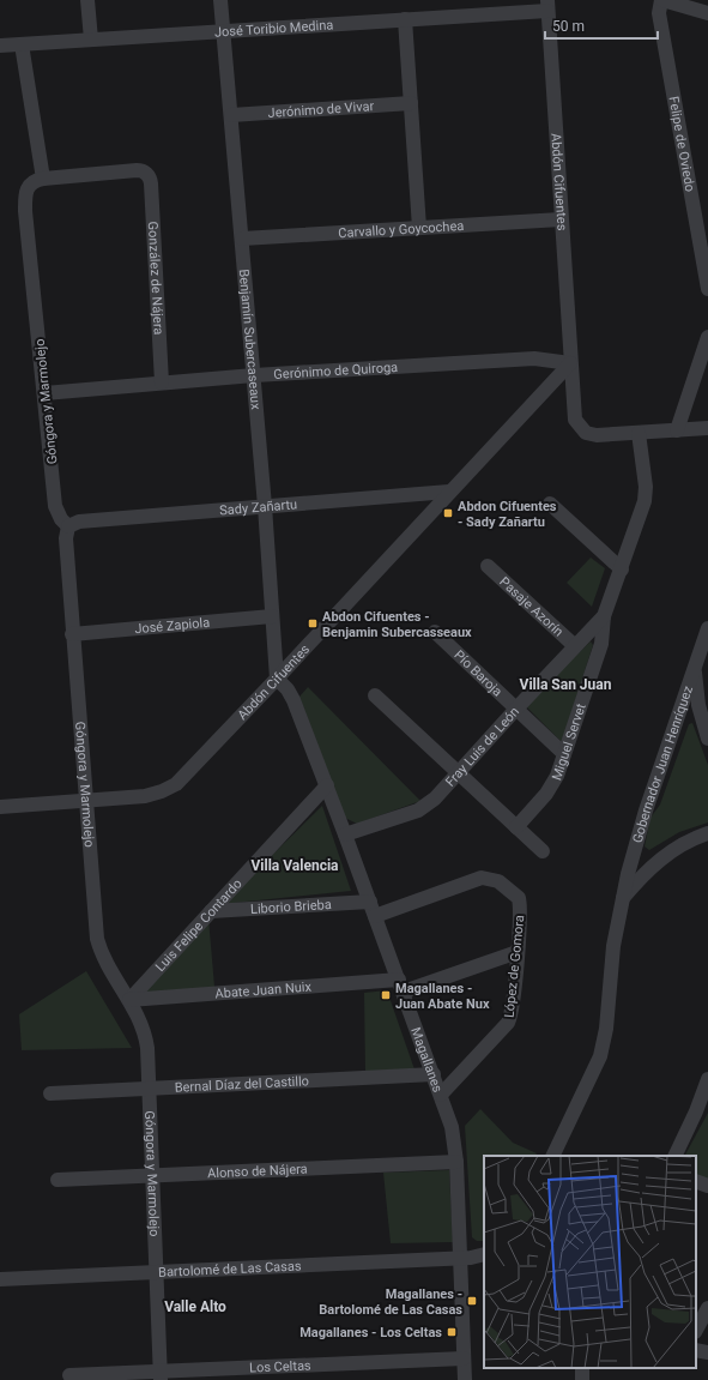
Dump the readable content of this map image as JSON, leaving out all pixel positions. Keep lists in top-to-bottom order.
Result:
{
  "streets": {
    "street": [
      "José Toribio Medina",
      "Jerónimo de Vivar",
      "Felipe de Oviedo",
      "Abdón Cifuentes",
      "Carvallo y Goycochea",
      "González de Nájera",
      "Benjamín Subercaseaux",
      "Gerónimo de Quiroga",
      "Góngora y Marmolejo",
      "Sady Zañartu",
      "Pasaje Azorín",
      "José Zapiola",
      "Pío Baroja",
      "Miguel Servet",
      "Fray Luis de León",
      "Gobernador Juan Henríquez",
      "Liborio Brieba",
      "Luis Felipe Contardo",
      "López de Gomora",
      "Abate Juan Nuix",
      "Magallanes",
      "Bernal Díaz del Castillo",
      "Alonso de Nájera",
      "Bartolomé de Las Casas",
      "Los Celtas"
    ]
  },
  "crossings": [
    ["José Toribio Medina", "Abdón Cifuentes"],
    ["José Toribio Medina", "Benjamín Subercaseaux"],
    ["Jerónimo de Vivar", "Benjamín Subercaseaux"],
    ["Abdón Cifuentes", "Carvallo y Goycochea"],
    ["Abdón Cifuentes", "Benjamín Subercaseaux"],
    ["Abdón Cifuentes", "Gerónimo de Quiroga"],
    ["Abdón Cifuentes", "Góngora y Marmolejo"],
    ["Abdón Cifuentes", "Sady Zañartu"],
    ["Abdón Cifuentes", "Fray Luis de León"],
    ["Abdón Cifuentes", "Magallanes"],
    ["Carvallo y Goycochea", "Benjamín Subercaseaux"],
    ["González de Nájera", "Gerónimo de Quiroga"],
    ["González de Nájera", "Góngora y Marmolejo"],
    ["Benjamín Subercaseaux", "Gerónimo de Quiroga"],
    ["Benjamín Subercaseaux", "Sady Zañartu"],
    ["Benjamín Subercaseaux", "José Zapiola"],
    ["Benjamín Subercaseaux", "Magallanes"],
    ["Gerónimo de Quiroga", "Góngora y Marmolejo"],
    ["Góngora y Marmolejo", "Sady Zañartu"],
    ["Góngora y Marmolejo", "José Zapiola"],
    ["Góngora y Marmolejo", "Luis Felipe Contardo"],
    ["Góngora y Marmolejo", "Abate Juan Nuix"],
    ["Góngora y Marmolejo", "Bernal Díaz del Castillo"],
    ["Góngora y Marmolejo", "Alonso de Nájera"],
    ["Góngora y Marmolejo", "Bartolomé de Las Casas"],
    ["Góngora y Marmolejo", "Los Celtas"],
    ["Pasaje Azorín", "Fray Luis de León"],
    ["Pío Baroja", "Miguel Servet"],
    ["Pío Baroja", "Fray Luis de León"],
    ["Miguel Servet", "Fray Luis de León"],
    ["Fray Luis de León", "Magallanes"],
    ["Liborio Brieba", "Luis Felipe Contardo"],
    ["Liborio Brieba", "Magallanes"],
    ["Luis Felipe Contardo", "Abate Juan Nuix"],
    ["Luis Felipe Contardo", "Magallanes"],
    ["López de Gomora", "Abate Juan Nuix"],
    ["López de Gomora", "Magallanes"],
    ["Abate Juan Nuix", "Magallanes"],
    ["Magallanes", "Bernal Díaz del Castillo"],
    ["Magallanes", "Alonso de Nájera"],
    ["Magallanes", "Bartolomé de Las Casas"],
    ["Magallanes", "Los Celtas"]
  ],
  "districts": ["Villa San Juan", "Villa Valencia", "Valle Alto"],
  "places": {
    "transit": [
      "Abdon Cifuentes - Sady Zañartu",
      "Abdon Cifuentes - Benjamin Subercasseaux",
      "Magallanes - Juan Abate Nux",
      "Magallanes - Bartolomé de Las Casas",
      "Magallanes - Los Celtas"
    ]
  },
  "scale_bar": "50 m"
}
